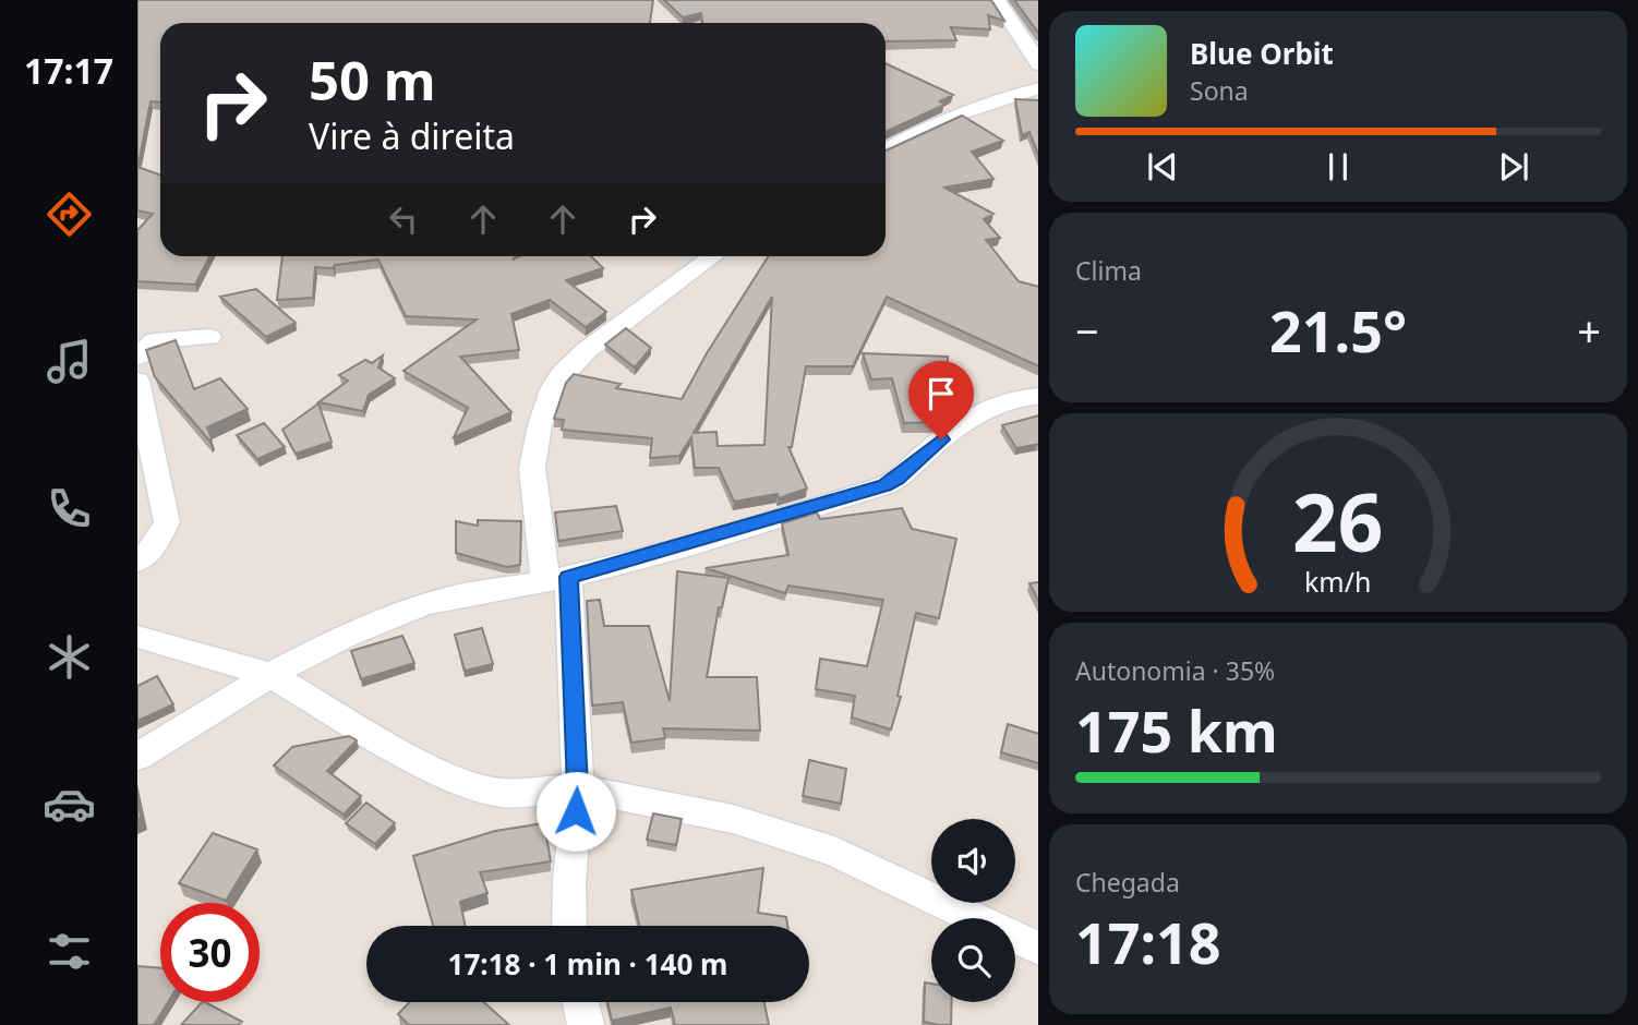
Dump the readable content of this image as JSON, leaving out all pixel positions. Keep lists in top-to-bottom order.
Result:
{
  "page": {
    "tabs": "17:17",
    "turn": ["50 m", "Vire à direita"],
    "song": ["Blue Orbit", "Sona"],
    "tile": [
      "Clima",
      ["Autonomia · 35%", "175 km"],
      ["Chegada", "17:18"]
    ],
    "heat": ["−", "21.5°", "+"],
    "limit": "30",
    "trip": "17:18 · 1 min · 140 m",
    "gauge": ["26", "km/h"]
  }
}
